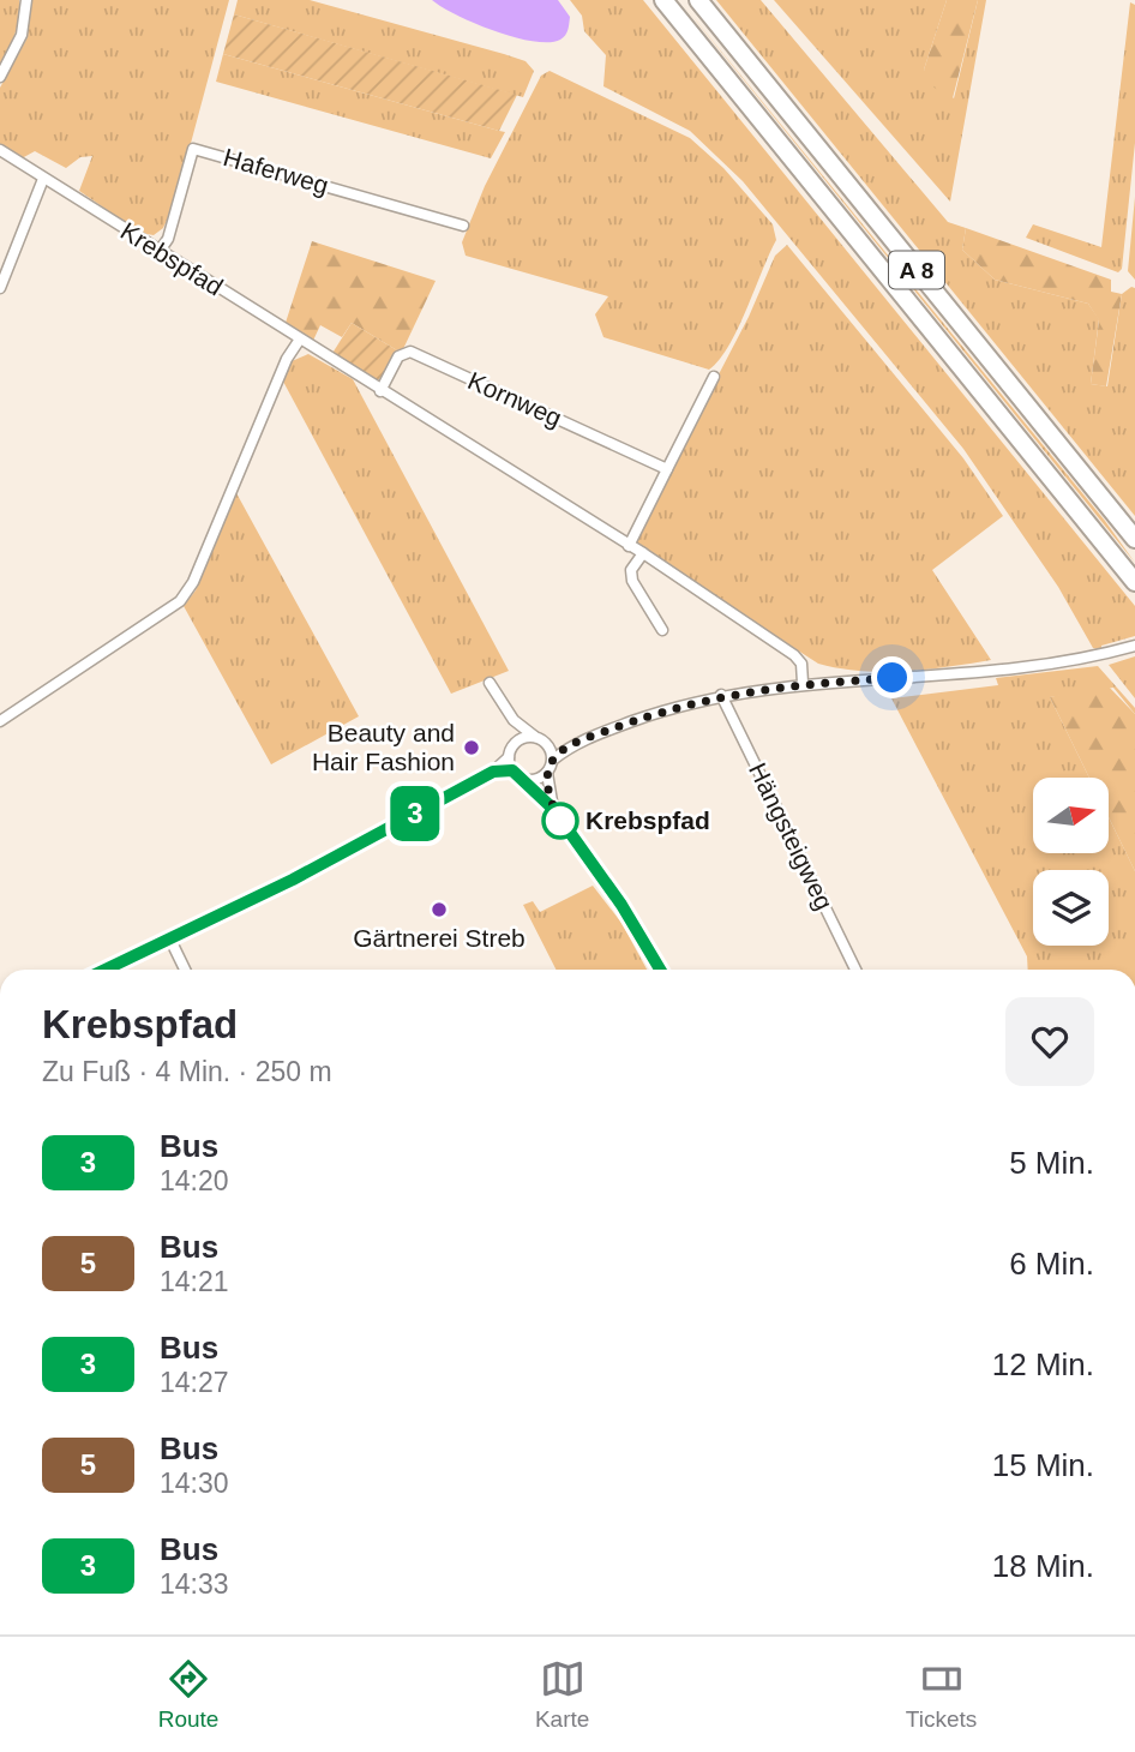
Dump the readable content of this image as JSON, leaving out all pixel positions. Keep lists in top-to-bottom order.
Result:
{
  "streets": {
    "highway": ["A 8"],
    "street": [
      "Haferweg",
      "Krebspfad",
      "Kornweg",
      "Hängsteigweg"
    ]
  },
  "crossings": [
    ["Haferweg", "Krebspfad"],
    ["Krebspfad", "Kornweg"]
  ],
  "places": ["Beauty and Hair Fashion", "Krebspfad", "Gärtnerei Streb"],
  "lines": ["bus line 3"],
  "north": "right",
  "page": {
    "on_map": "3",
    "heading": ["Krebspfad", "Zu Fuß · 4 Min. · 250 m"],
    "list": [
      {
        "mark": "3",
        "name": "Bus",
        "note": "14:20",
        "value": "5 Min."
      },
      {
        "mark": "5",
        "name": "Bus",
        "note": "14:21",
        "value": "6 Min."
      },
      {
        "mark": "3",
        "name": "Bus",
        "note": "14:27",
        "value": "12 Min."
      },
      {
        "mark": "5",
        "name": "Bus",
        "note": "14:30",
        "value": "15 Min."
      },
      {
        "mark": "3",
        "name": "Bus",
        "note": "14:33",
        "value": "18 Min."
      }
    ],
    "tabs": ["Route", "Karte", "Tickets"]
  }
}
